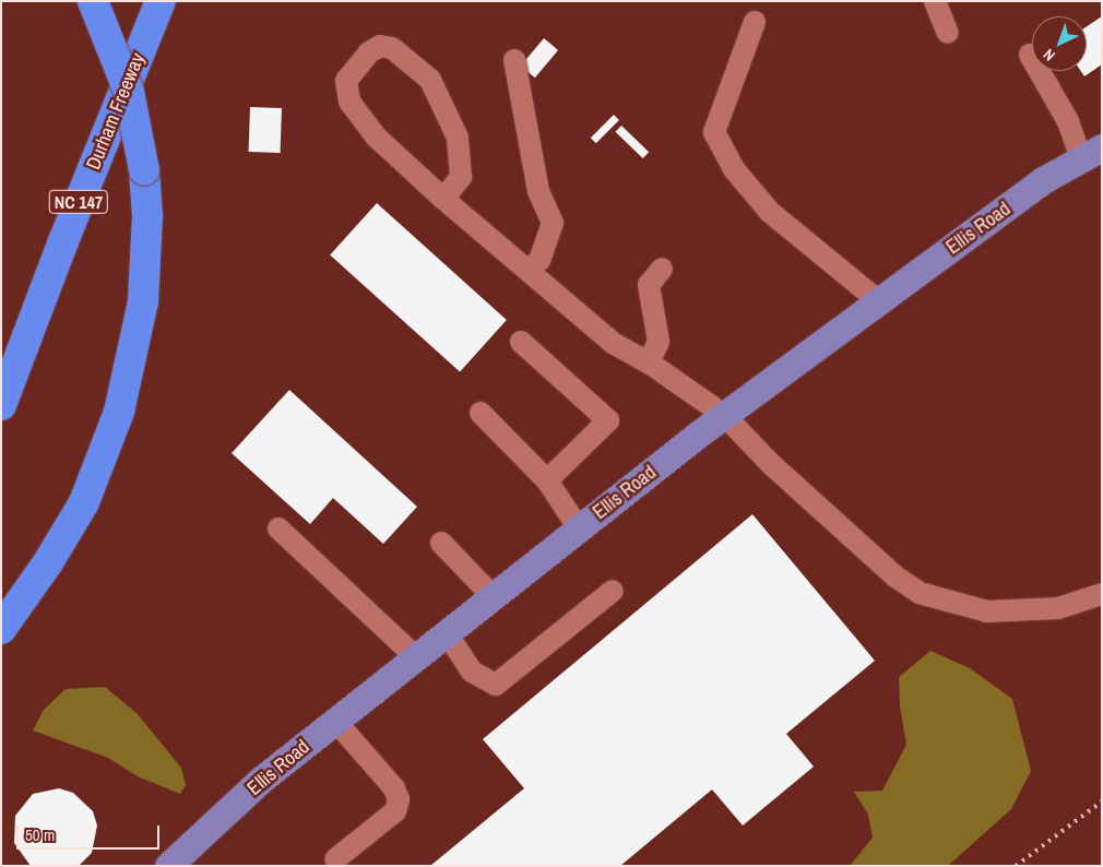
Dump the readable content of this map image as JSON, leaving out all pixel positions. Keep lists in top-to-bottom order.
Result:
{
  "streets": {
    "highway": ["Durham Freeway", "NC 147"],
    "main road": ["Ellis Road"]
  },
  "scale_bar": "50 m",
  "north": "bottom left"
}
